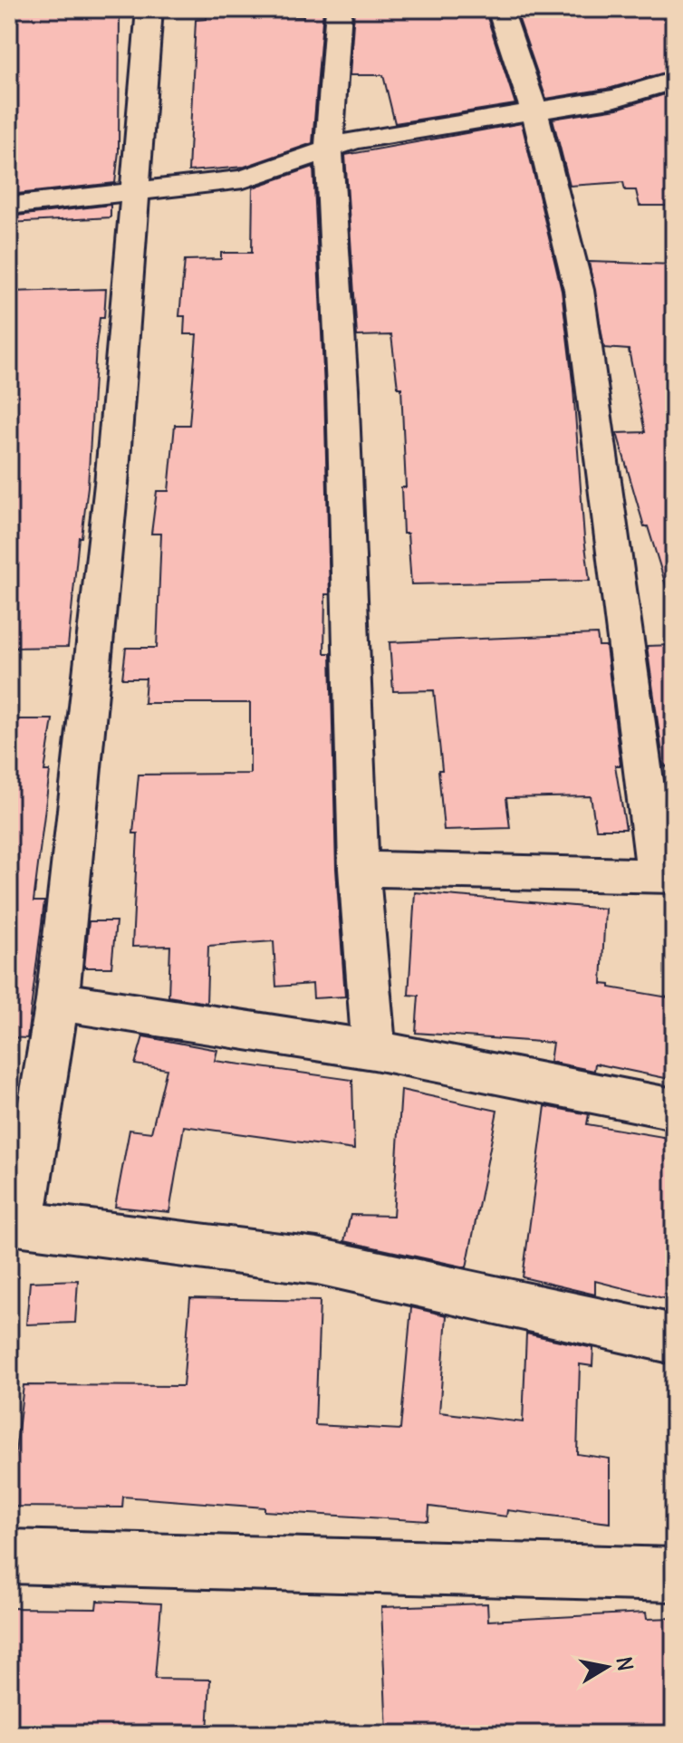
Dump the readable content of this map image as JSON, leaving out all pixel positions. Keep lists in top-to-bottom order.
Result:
{
  "north": "right"
}
